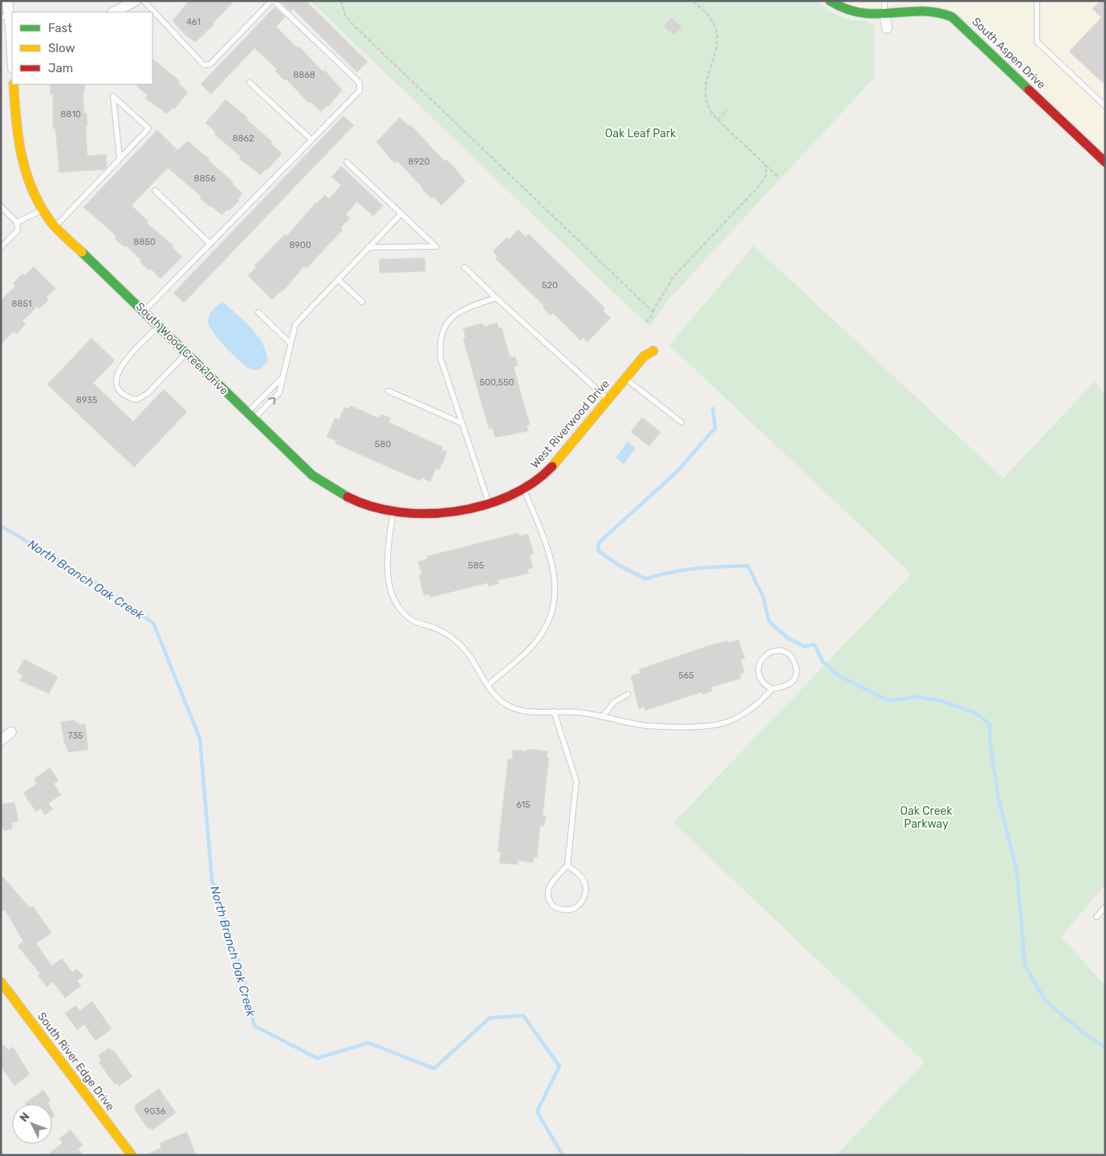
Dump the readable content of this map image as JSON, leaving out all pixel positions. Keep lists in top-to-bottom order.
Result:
{
  "streets": {
    "street": [
      "South Aspen Drive",
      "South Wood Creek Drive",
      "West Riverwood Drive",
      "South River Edge Drive"
    ]
  },
  "crossings": [
    ["South Wood Creek Drive", "West Riverwood Drive"]
  ],
  "water": ["North Branch Oak Creek"],
  "parks": ["Oak Leaf Park", "Oak Creek Parkway"],
  "house_numbers": [
    "461",
    "8868",
    "8810",
    "8862",
    "8920",
    "8856",
    "8850",
    "8900",
    "520",
    "8851",
    "500,550",
    "8935",
    "580",
    "585",
    "565",
    "735",
    "615",
    "9036"
  ],
  "legend": ["Fast", "Slow", "Jam"],
  "north": "top left"
}
